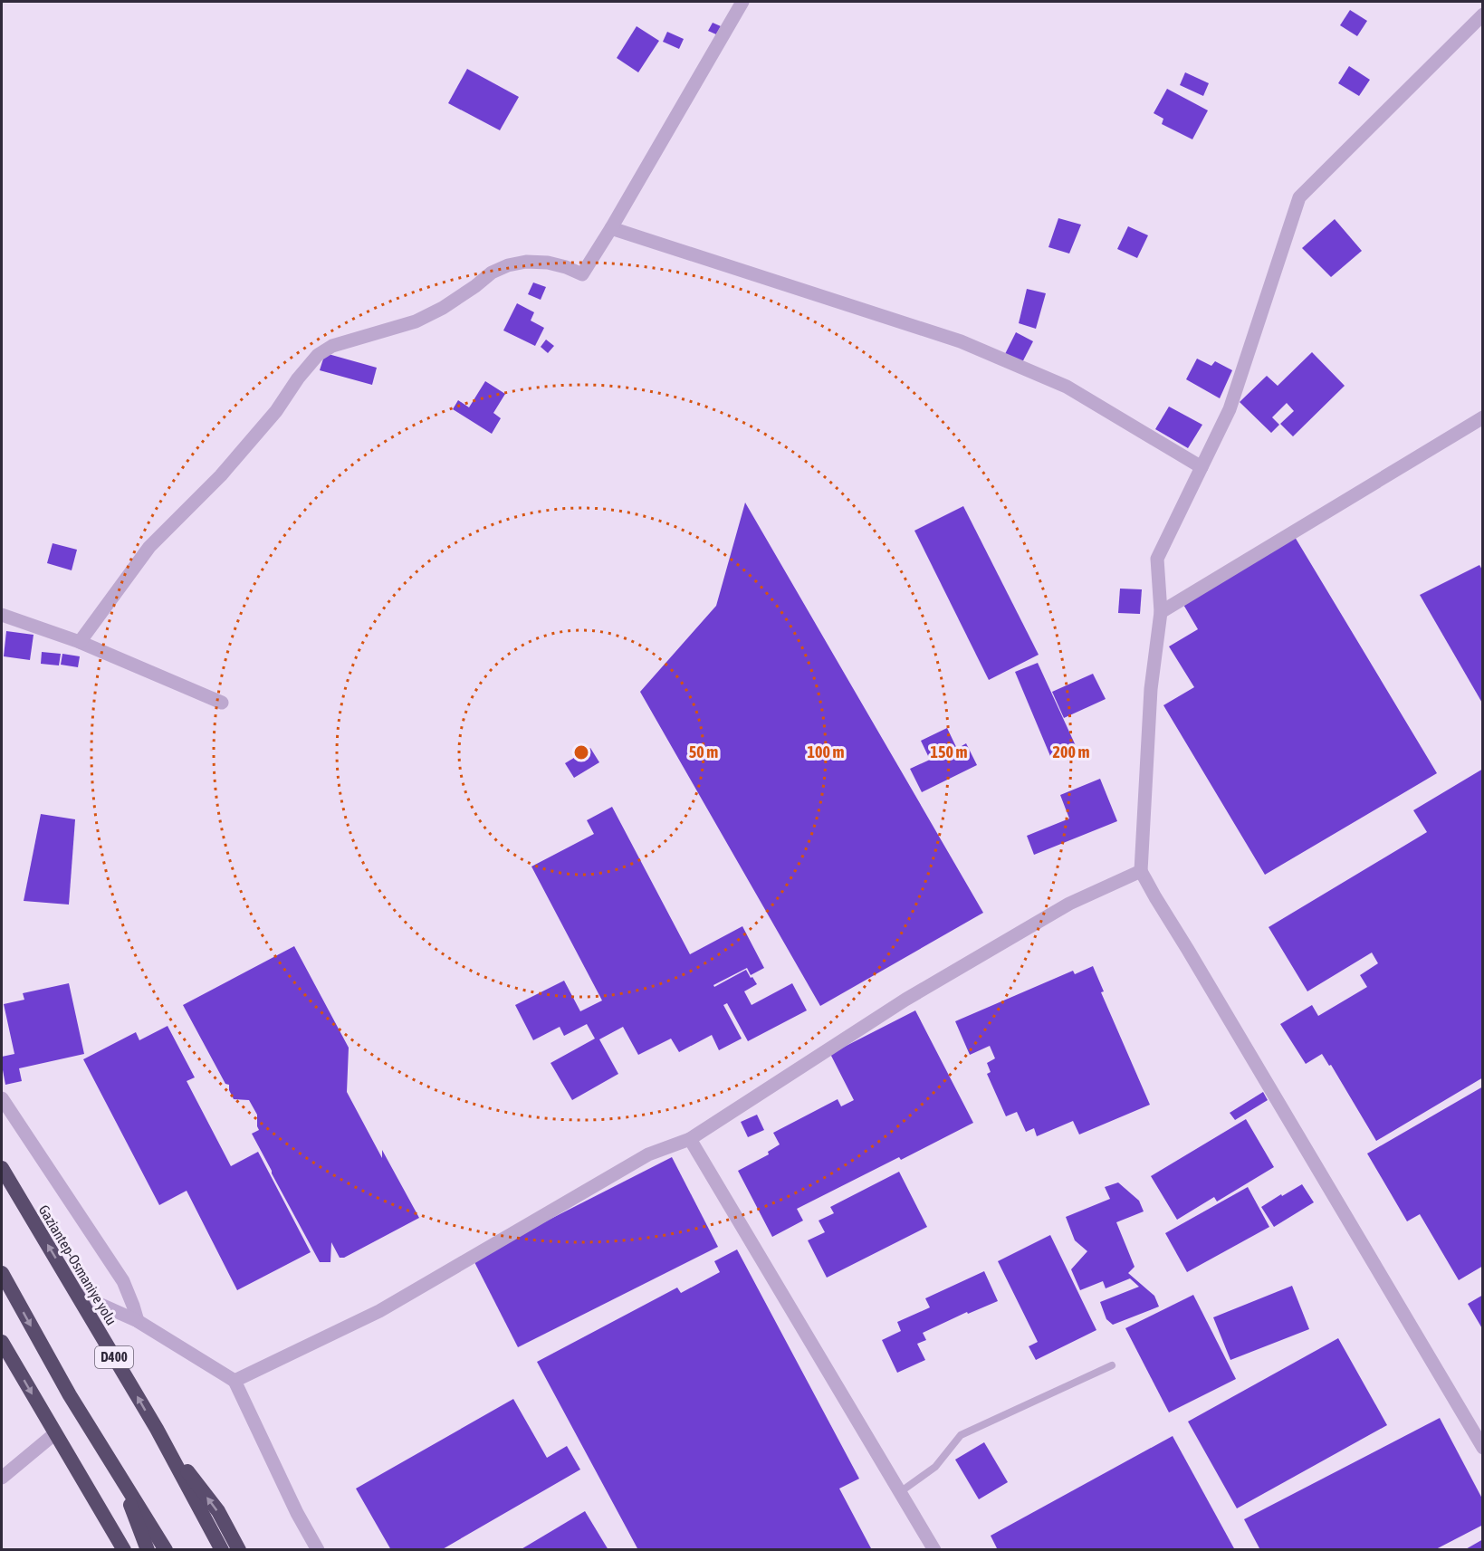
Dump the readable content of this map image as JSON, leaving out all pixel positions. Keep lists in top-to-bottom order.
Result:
{
  "streets": {
    "highway": ["Gaziantep-Osmaniye yolu", "D400"]
  },
  "crossings": [
    ["Gaziantep-Osmaniye yolu", "D400"]
  ],
  "rings": [
    "50 m",
    "100 m",
    "150 m",
    "200 m"
  ]
}
